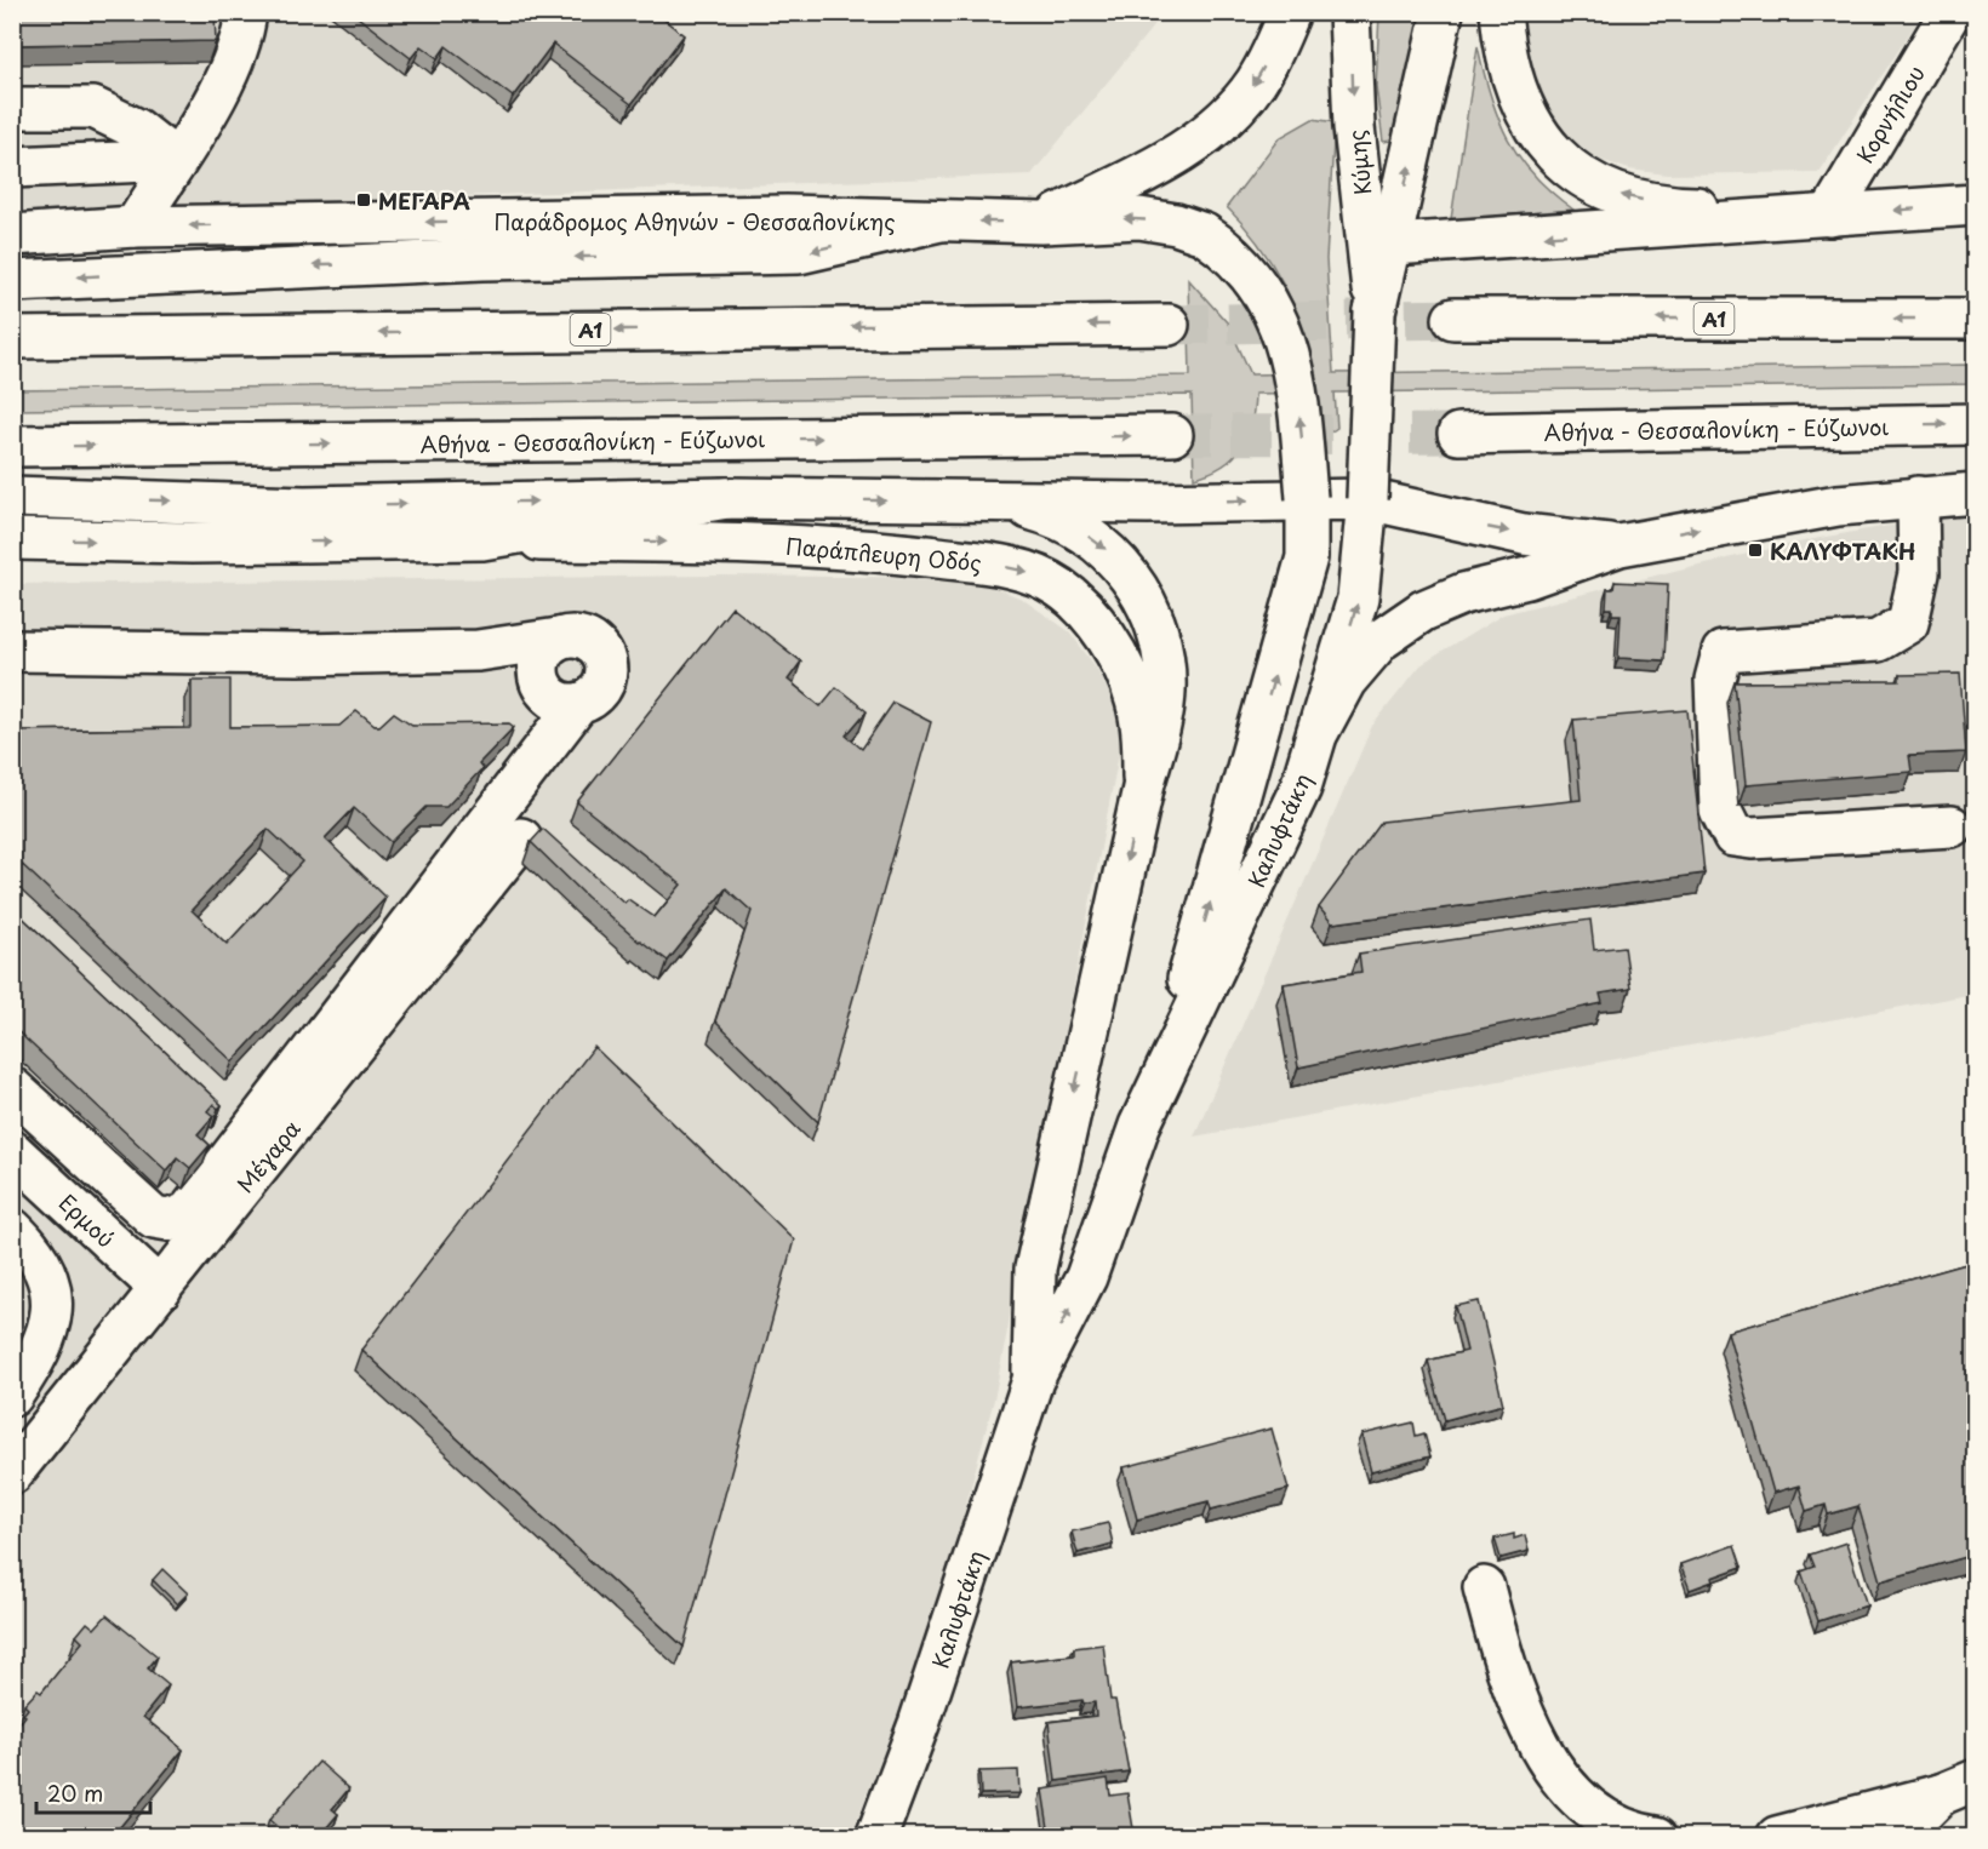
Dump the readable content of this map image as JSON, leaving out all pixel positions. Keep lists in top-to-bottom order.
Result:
{
  "streets": {
    "main road": [
      "Κορνήλιου",
      "Κύμης",
      "Παράδρομος Αθηνών - Θεσσαλονίκης",
      "Α1",
      "Αθήνα - Θεσσαλονίκη - Εύζωνοι",
      "Παράπλευρη Οδός",
      "Καλυφτάκη",
      "Μέγαρα",
      "Ερμού"
    ]
  },
  "crossings": [
    ["Κύμης", "Καλυφτάκη"],
    ["Παράπλευρη Οδός", "Καλυφτάκη"],
    ["Μέγαρα", "Ερμού"]
  ],
  "places": {
    "transit": ["ΜΕΓΑΡΑ", "ΚΑΛΥΦΤΑΚΗ"]
  },
  "scale_bar": "20 m"
}
